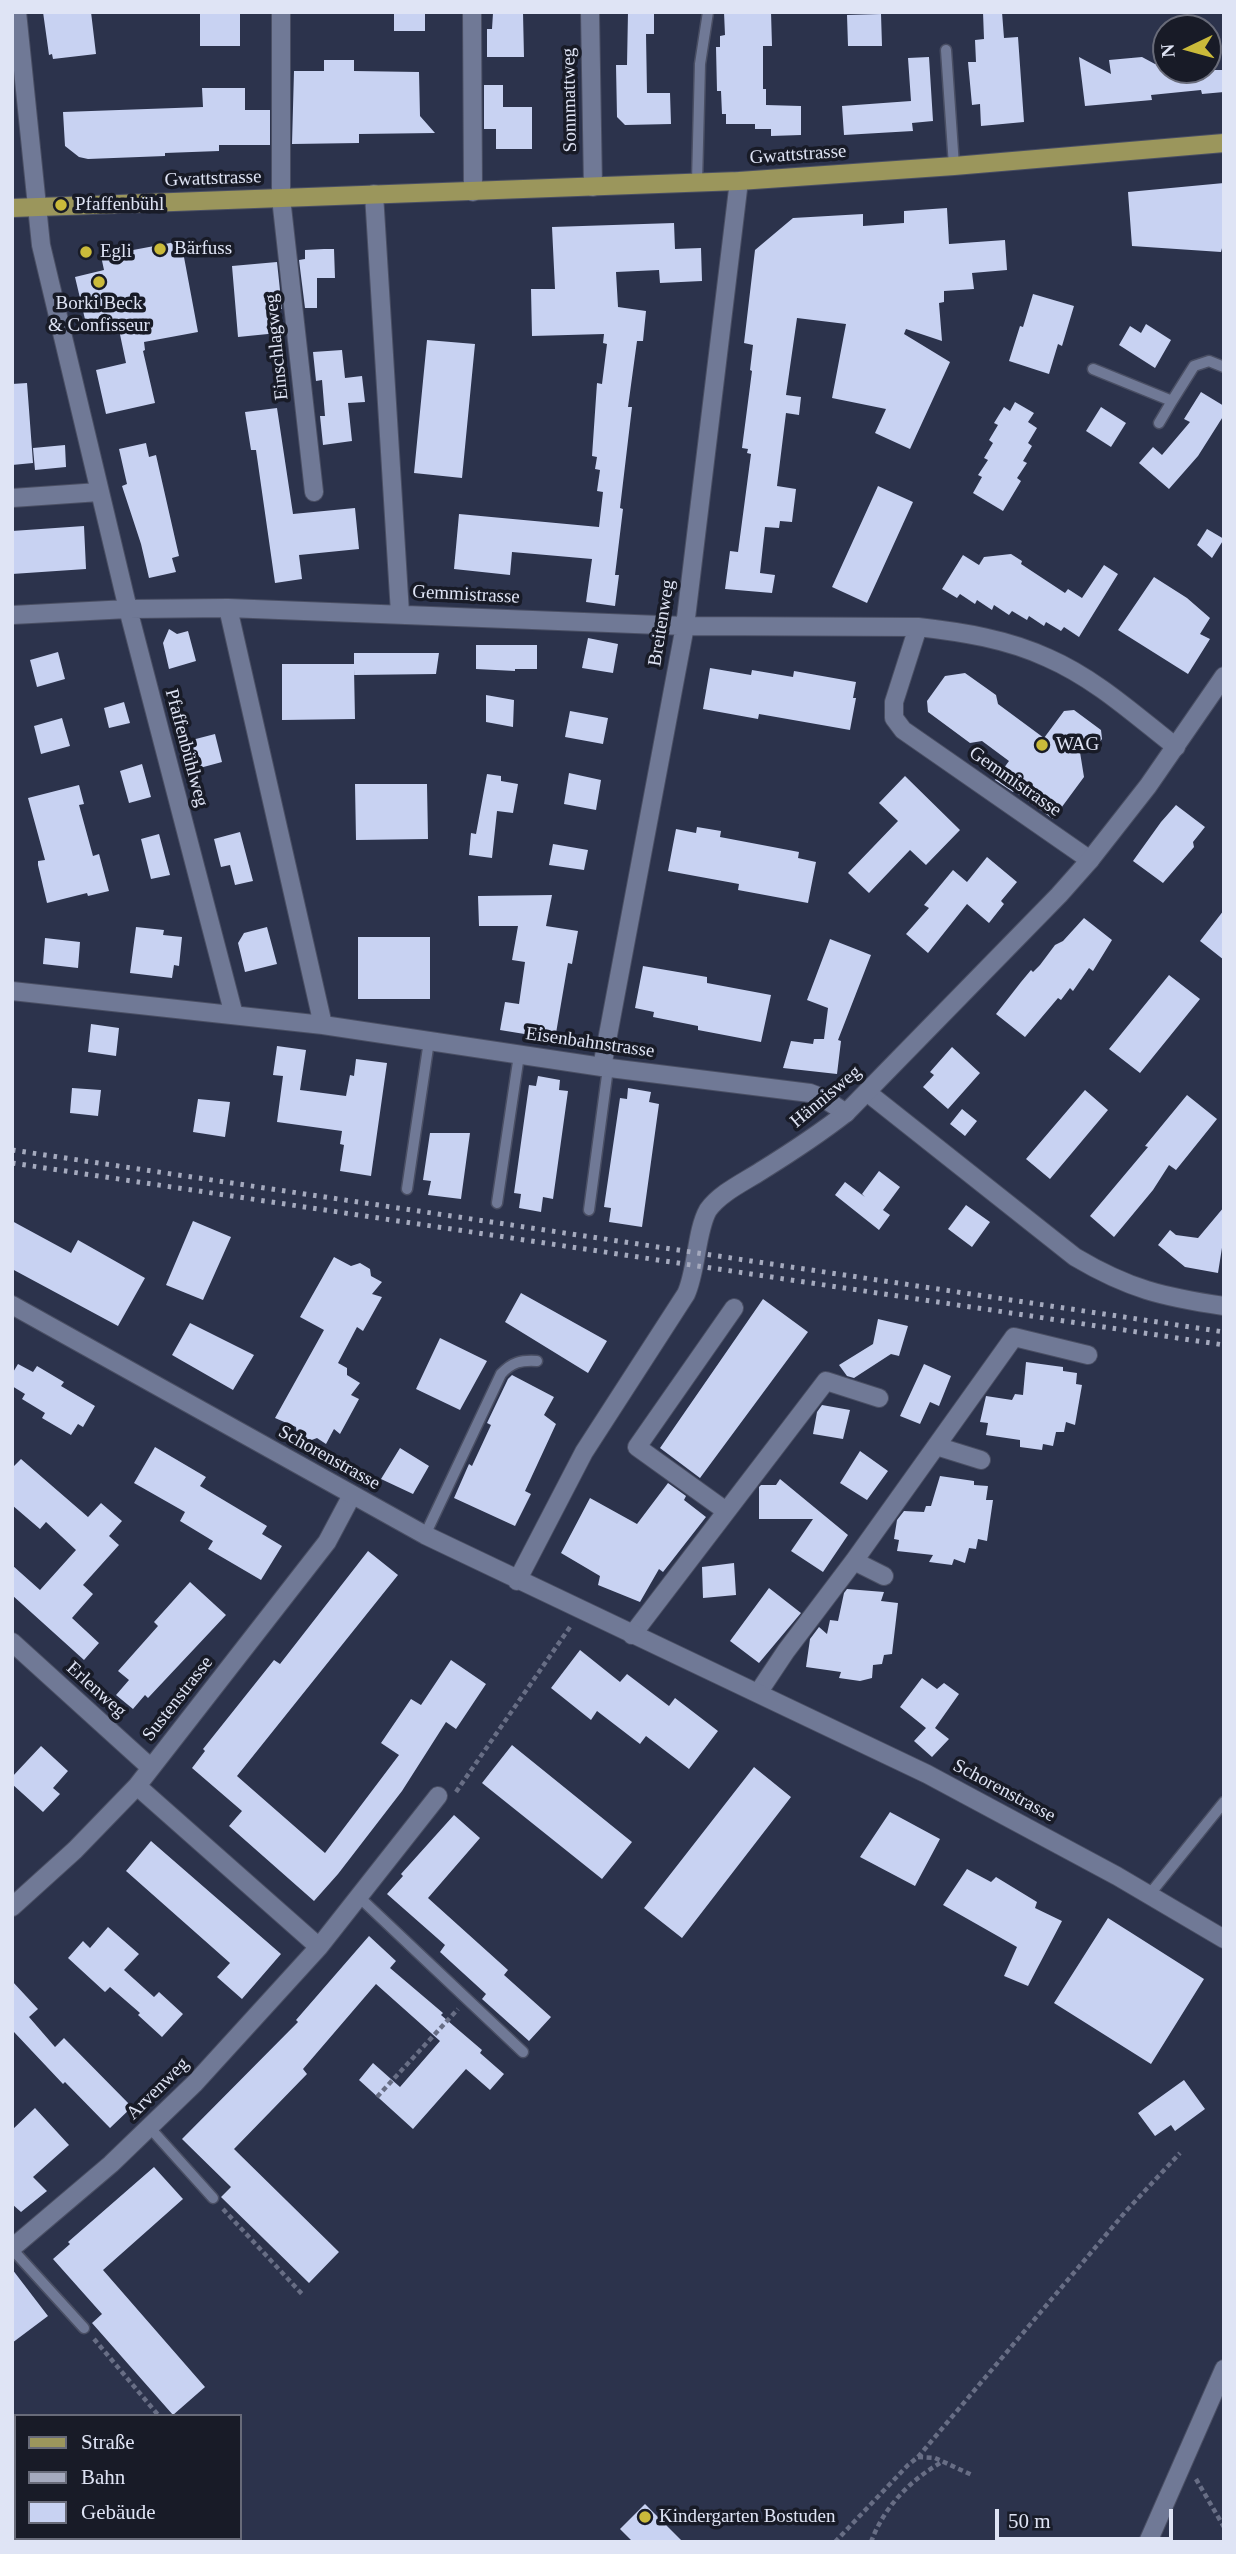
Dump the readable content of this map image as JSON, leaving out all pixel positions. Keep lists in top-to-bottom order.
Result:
{
  "streets": {
    "main road": ["Gwattstrasse"],
    "street": [
      "Sonnmattweg",
      "Einschlagweg",
      "Gemmistrasse",
      "Breitenweg",
      "Pfaffenbühlweg",
      "Eisenbahnstrasse",
      "Hännisweg",
      "Schorenstrasse",
      "Erlenweg",
      "Sustenstrasse",
      "Arvenweg"
    ]
  },
  "crossings": [
    ["Sonnmattweg", "Gwattstrasse"],
    ["Gwattstrasse", "Einschlagweg"],
    ["Gwattstrasse", "Breitenweg"],
    ["Gwattstrasse", "Pfaffenbühlweg"],
    ["Gemmistrasse", "Breitenweg"],
    ["Gemmistrasse", "Pfaffenbühlweg"],
    ["Gemmistrasse", "Hännisweg"],
    ["Breitenweg", "Eisenbahnstrasse"],
    ["Pfaffenbühlweg", "Eisenbahnstrasse"],
    ["Eisenbahnstrasse", "Hännisweg"],
    ["Hännisweg", "Schorenstrasse"],
    ["Schorenstrasse", "Sustenstrasse"],
    ["Erlenweg", "Sustenstrasse"]
  ],
  "places": [
    "Pfaffenbühl",
    "Bärfuss",
    "Egli",
    "Borki Beck & Confisseur",
    "WAG",
    "Kindergarten Bostuden"
  ],
  "legend": ["Straße", "Bahn", "Gebäude"],
  "scale_bar": "50 m",
  "north": "left"
}
